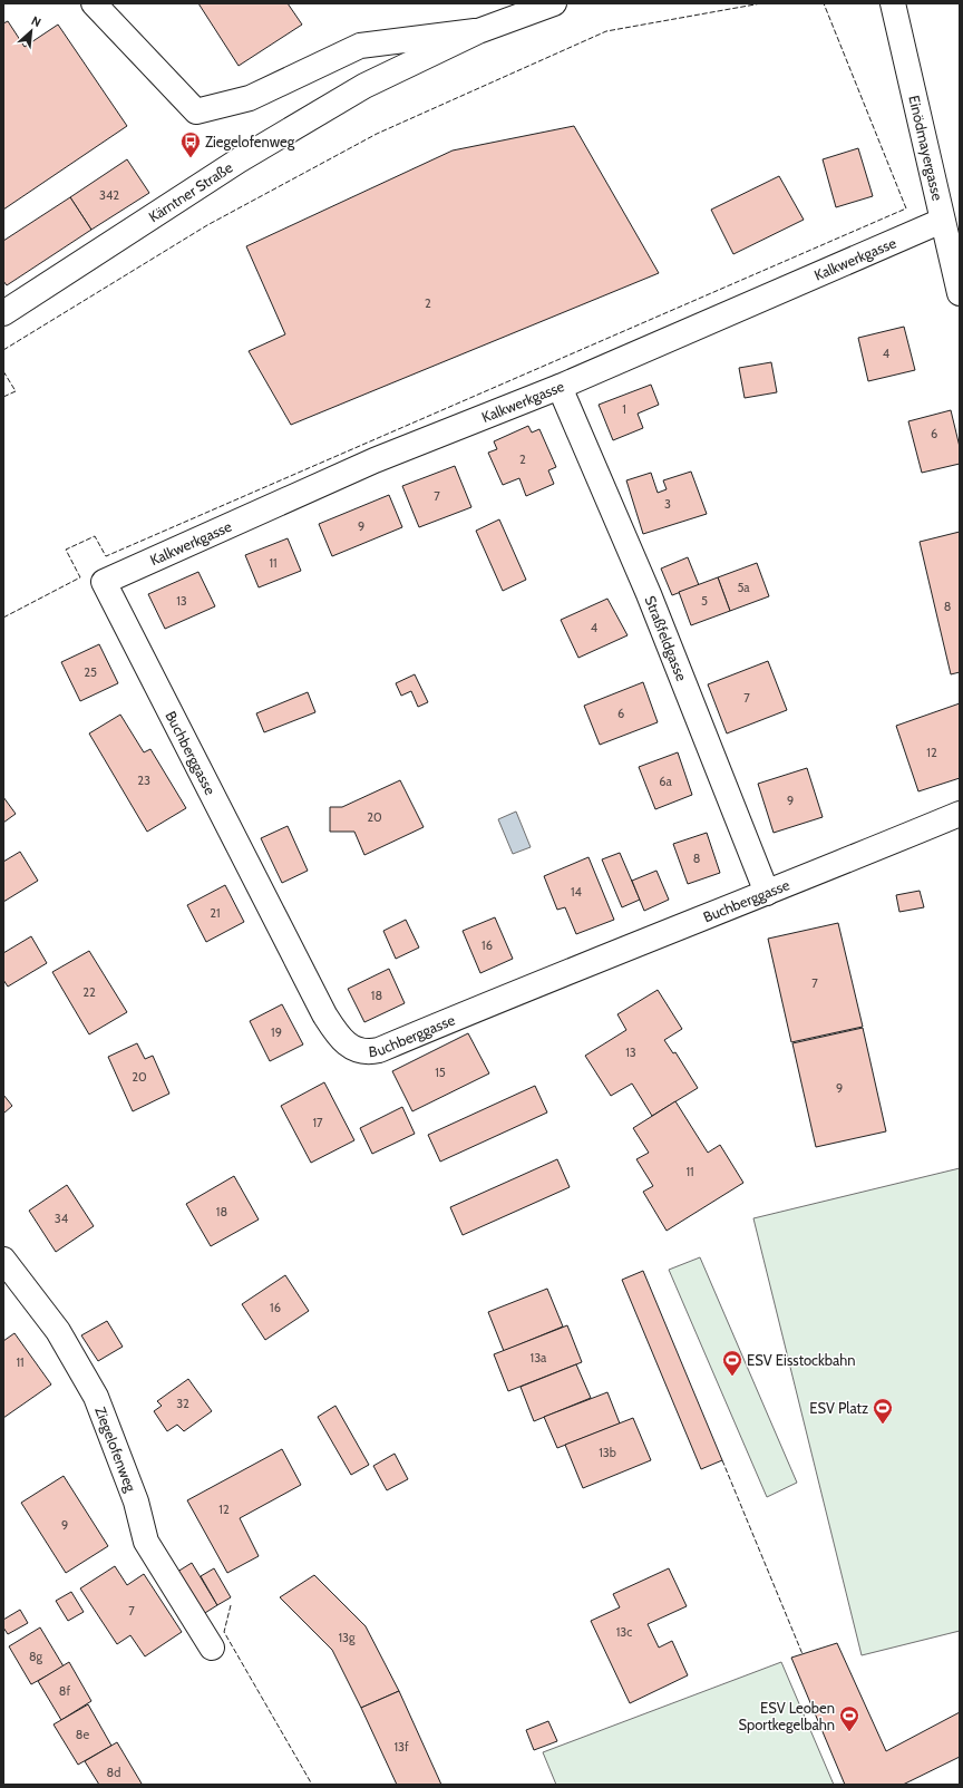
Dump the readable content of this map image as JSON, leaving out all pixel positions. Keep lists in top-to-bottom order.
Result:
{
  "streets": {
    "street": [
      "Einödmayergasse",
      "Kärntner Straße",
      "Kalkwerkgasse",
      "Straßfeldgasse",
      "Buchberggasse",
      "Ziegelofenweg"
    ]
  },
  "crossings": [
    ["Einödmayergasse", "Kalkwerkgasse"],
    ["Kalkwerkgasse", "Straßfeldgasse"],
    ["Kalkwerkgasse", "Buchberggasse"],
    ["Straßfeldgasse", "Buchberggasse"]
  ],
  "places": {
    "bus stop": ["Ziegelofenweg"],
    "sports": ["ESV Eisstockbahn", "ESV Platz", "ESV Leoben Sportkegelbahn"]
  },
  "house_numbers": [
    "342",
    "2",
    "4",
    "1",
    "6",
    "2",
    "7",
    "3",
    "9",
    "11",
    "5a",
    "13",
    "5",
    "8",
    "4",
    "25",
    "7",
    "6",
    "12",
    "23",
    "6a",
    "9",
    "20",
    "8",
    "14",
    "21",
    "16",
    "7",
    "22",
    "18",
    "19",
    "13",
    "15",
    "20",
    "9",
    "17",
    "11",
    "18",
    "34",
    "16",
    "13a",
    "11",
    "32",
    "13b",
    "12",
    "9",
    "7",
    "13c",
    "13g",
    "8g",
    "8f",
    "8e",
    "13f",
    "8d"
  ],
  "north": "top right"
}
